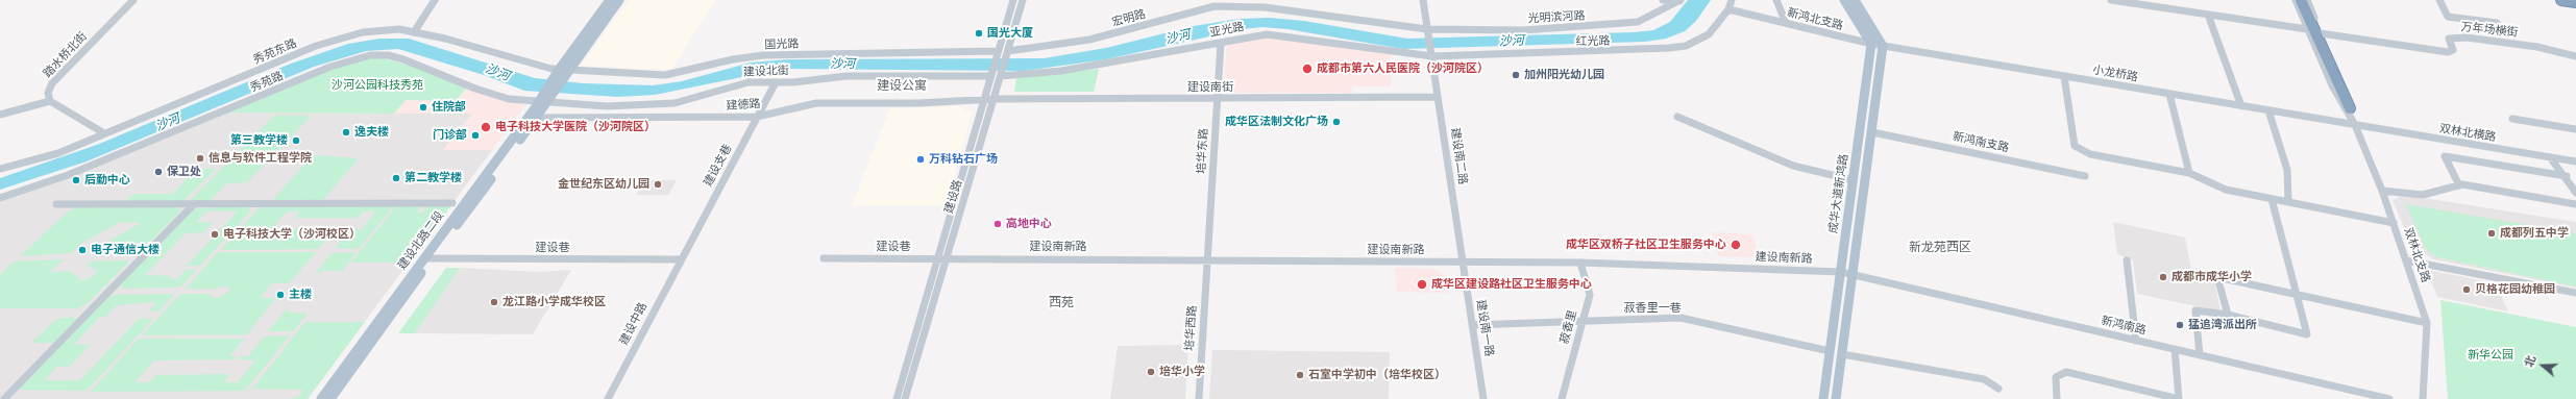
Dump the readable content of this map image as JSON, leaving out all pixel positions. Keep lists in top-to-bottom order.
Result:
{
  "streets": {
    "main road": ["成华大道新鸿路", "建设北路二段"],
    "street": [
      "光明滨河路",
      "宏明路",
      "新鸿北支路",
      "亚光路",
      "万年场横街",
      "红光路",
      "国光路",
      "秀苑东路",
      "踏水桥北街",
      "建设北街",
      "小龙桥路",
      "秀苑路",
      "建设南街",
      "建德路",
      "双林北横路",
      "新鸿南支路",
      "培华东路",
      "建设南二路",
      "建设支巷",
      "建设路",
      "建设巷",
      "建设南新路",
      "双林北支路",
      "菽香里一巷",
      "建设中路",
      "新鸿南路",
      "菽香里",
      "培华西路",
      "建设南一路"
    ]
  },
  "crossings": [
    ["光明滨河路", "宏明路"],
    ["光明滨河路", "建设南二路"],
    ["宏明路", "建设南二路"],
    ["宏明路", "建设路"],
    ["新鸿北支路", "红光路"],
    ["新鸿北支路", "小龙桥路"],
    ["新鸿北支路", "成华大道新鸿路"],
    ["亚光路", "红光路"],
    ["亚光路", "培华东路"],
    ["亚光路", "建设南二路"],
    ["亚光路", "建设路"],
    ["红光路", "建设南二路"],
    ["国光路", "秀苑东路"],
    ["国光路", "建设路"],
    ["国光路", "建设北路二段"],
    ["秀苑东路", "建设北路二段"],
    ["建设北街", "秀苑路"],
    ["建设北街", "建设支巷"],
    ["建设北街", "建设路"],
    ["建设北街", "建设北路二段"],
    ["小龙桥路", "双林北横路"],
    ["小龙桥路", "成华大道新鸿路"],
    ["小龙桥路", "双林北支路"],
    ["秀苑路", "建设北路二段"],
    ["建设南街", "建德路"],
    ["建设南街", "培华东路"],
    ["建设南街", "建设南二路"],
    ["建设南街", "建设路"],
    ["建德路", "建设支巷"],
    ["建德路", "建设路"],
    ["建德路", "建设北路二段"],
    ["双林北横路", "双林北支路"],
    ["培华东路", "建设南新路"],
    ["培华东路", "培华西路"],
    ["建设南二路", "建设南新路"],
    ["建设南二路", "建设南一路"],
    ["建设支巷", "建设巷"],
    ["建设支巷", "建设中路"],
    ["成华大道新鸿路", "建设南新路"],
    ["成华大道新鸿路", "菽香里一巷"],
    ["建设路", "建设巷"],
    ["建设路", "建设南新路"],
    ["建设北路二段", "建设巷"],
    ["建设巷", "建设南新路"],
    ["建设巷", "建设中路"],
    ["建设南新路", "新鸿南路"],
    ["建设南新路", "菽香里"],
    ["建设南新路", "培华西路"],
    ["建设南新路", "建设南一路"],
    ["菽香里一巷", "菽香里"],
    ["菽香里一巷", "建设南一路"]
  ],
  "districts": ["建设公寓", "新龙苑西区", "西苑"],
  "water": ["沙河"],
  "parks": ["沙河公园科技秀苑", "新华公园"],
  "places": [
    "国光大厦",
    "成都市第六人民医院（沙河院区）",
    "加州阳光幼儿园",
    "住院部",
    "成华区法制文化广场",
    "电子科技大学医院（沙河院区）",
    "逸夫楼",
    "门诊部",
    "第三教学楼",
    "信息与软件工程学院",
    "万科钻石广场",
    "保卫处",
    "第二教学楼",
    "后勤中心",
    "金世纪东区幼儿园",
    "高地中心",
    "成都列五中学",
    "电子科技大学（沙河校区）",
    "成华区双桥子社区卫生服务中心",
    "电子通信大楼",
    "成都市成华小学",
    "成华区建设路社区卫生服务中心",
    "贝格花园幼稚园",
    "主楼",
    "龙江路小学成华校区",
    "猛追湾派出所",
    "培华小学",
    "石室中学初中（培华校区）"
  ],
  "north": "left"
}
